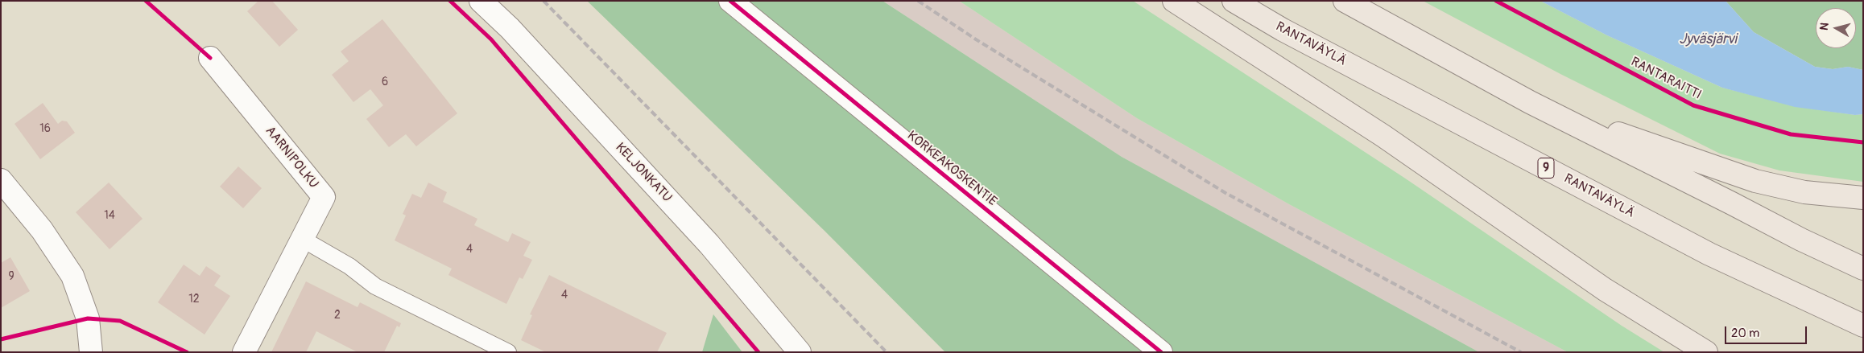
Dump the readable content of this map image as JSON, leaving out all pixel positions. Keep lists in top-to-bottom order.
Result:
{
  "streets": {
    "highway": ["RANTAVÄYLÄ", "9"],
    "street": ["AARNIPOLKU", "KORKEAKOSKENTIE", "KELJONKATU"],
    "cycle path": ["RANTARAITTI"]
  },
  "water": ["Jyväsjärvi"],
  "house_numbers": [
    "6",
    "16",
    "14",
    "4",
    "9",
    "4",
    "12",
    "2"
  ],
  "scale_bar": "20 m",
  "north": "left"
}
